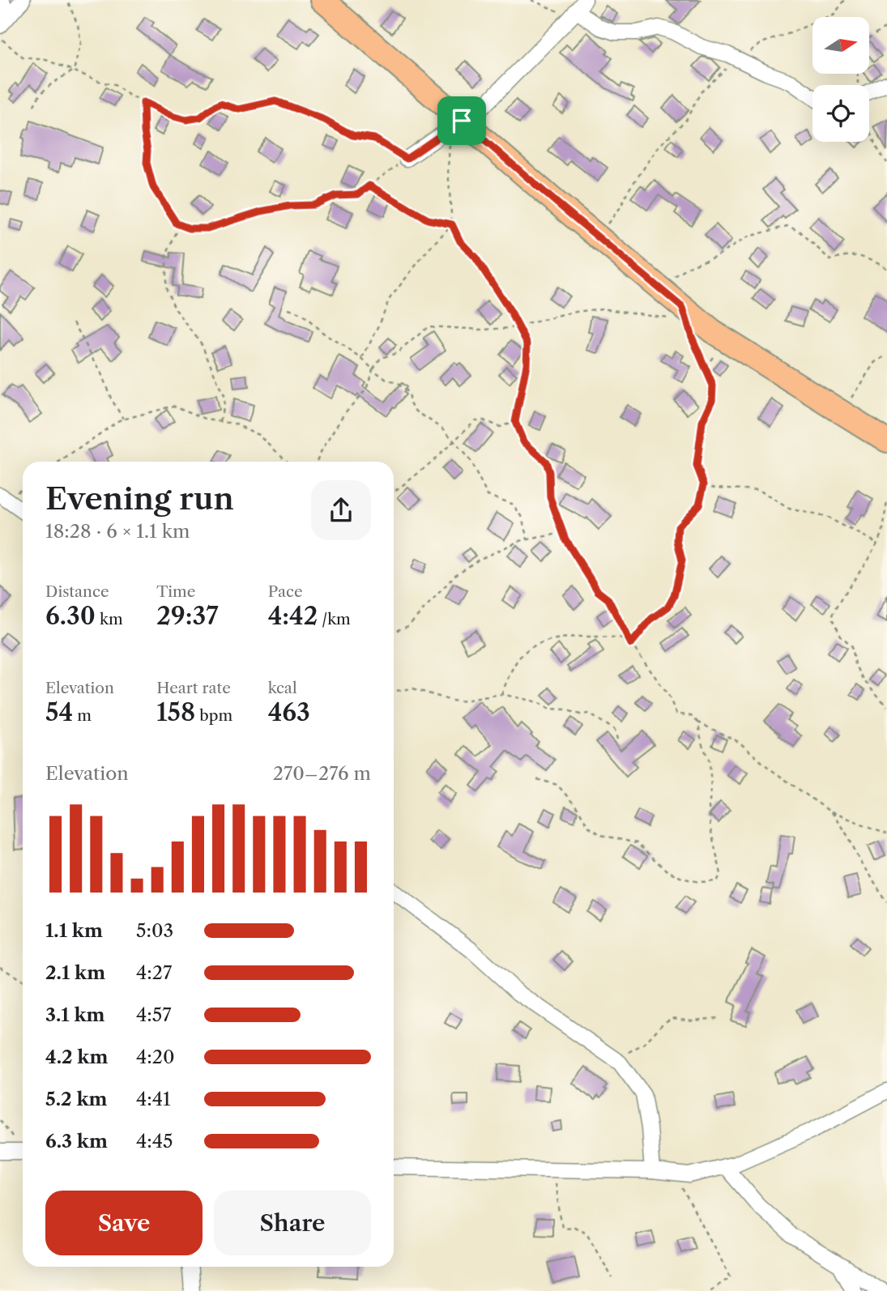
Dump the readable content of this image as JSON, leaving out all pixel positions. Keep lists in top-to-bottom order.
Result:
{
  "north": "right",
  "page": {
    "heading": ["Evening run", "18:28 · 6 × 1.1 km"],
    "stats": [
      ["Distance", "6.30 km"],
      ["Time", "29:37"],
      ["Pace", "4:42 /km"],
      ["Elevation", "54 m"],
      ["Heart rate", "158 bpm"],
      ["kcal", "463"]
    ],
    "chart": ["Elevation", "270–276 m"],
    "list": [
      {
        "name": "1.1 km",
        "note": "5:03"
      },
      {
        "name": "2.1 km",
        "note": "4:27"
      },
      {
        "name": "3.1 km",
        "note": "4:57"
      },
      {
        "name": "4.2 km",
        "note": "4:20"
      },
      {
        "name": "5.2 km",
        "note": "4:41"
      },
      {
        "name": "6.3 km",
        "note": "4:45"
      }
    ],
    "buttons": ["Save", "Share"]
  }
}
